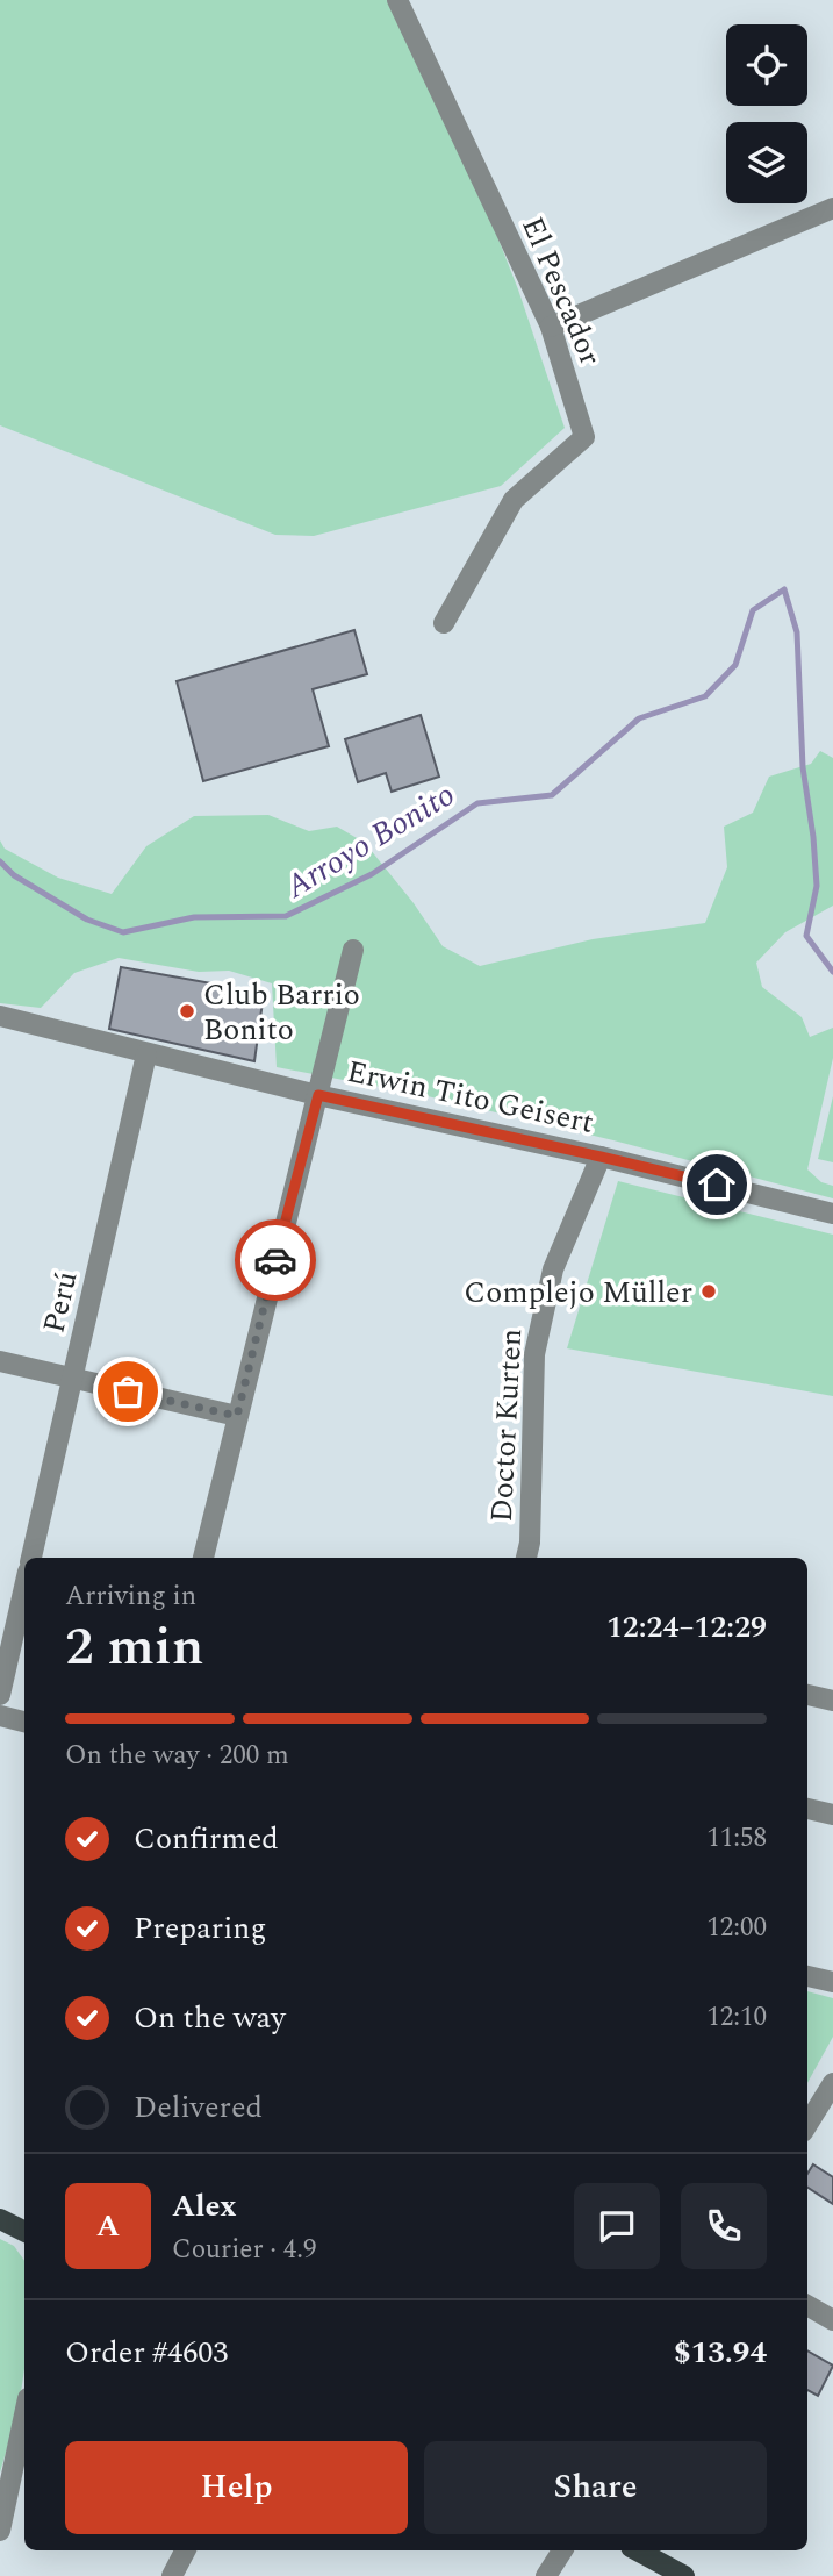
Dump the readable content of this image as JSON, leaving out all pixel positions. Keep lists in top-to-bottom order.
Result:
{
  "streets": {
    "street": [
      "El Pescador",
      "Erwin Tito Geisert",
      "Perú",
      "Doctor Kurten"
    ]
  },
  "crossings": [
    ["Erwin Tito Geisert", "Perú"],
    ["Erwin Tito Geisert", "Doctor Kurten"]
  ],
  "water": ["Arroyo Bonito"],
  "places": ["Club Barrio Bonito", "Complejo Müller"],
  "page": {
    "heading": ["2 min", "Arriving in", "12:24–12:29"],
    "panel": [
      "Alex",
      "Courier · 4.9",
      "Order #4603",
      "$13.94"
    ],
    "bar": "On the way · 200 m",
    "list": [
      ["Confirmed", "11:58"],
      ["Preparing", "12:00"],
      ["On the way", "12:10"],
      "Delivered"
    ],
    "round": "A",
    "buttons": ["Help", "Share"]
  }
}
